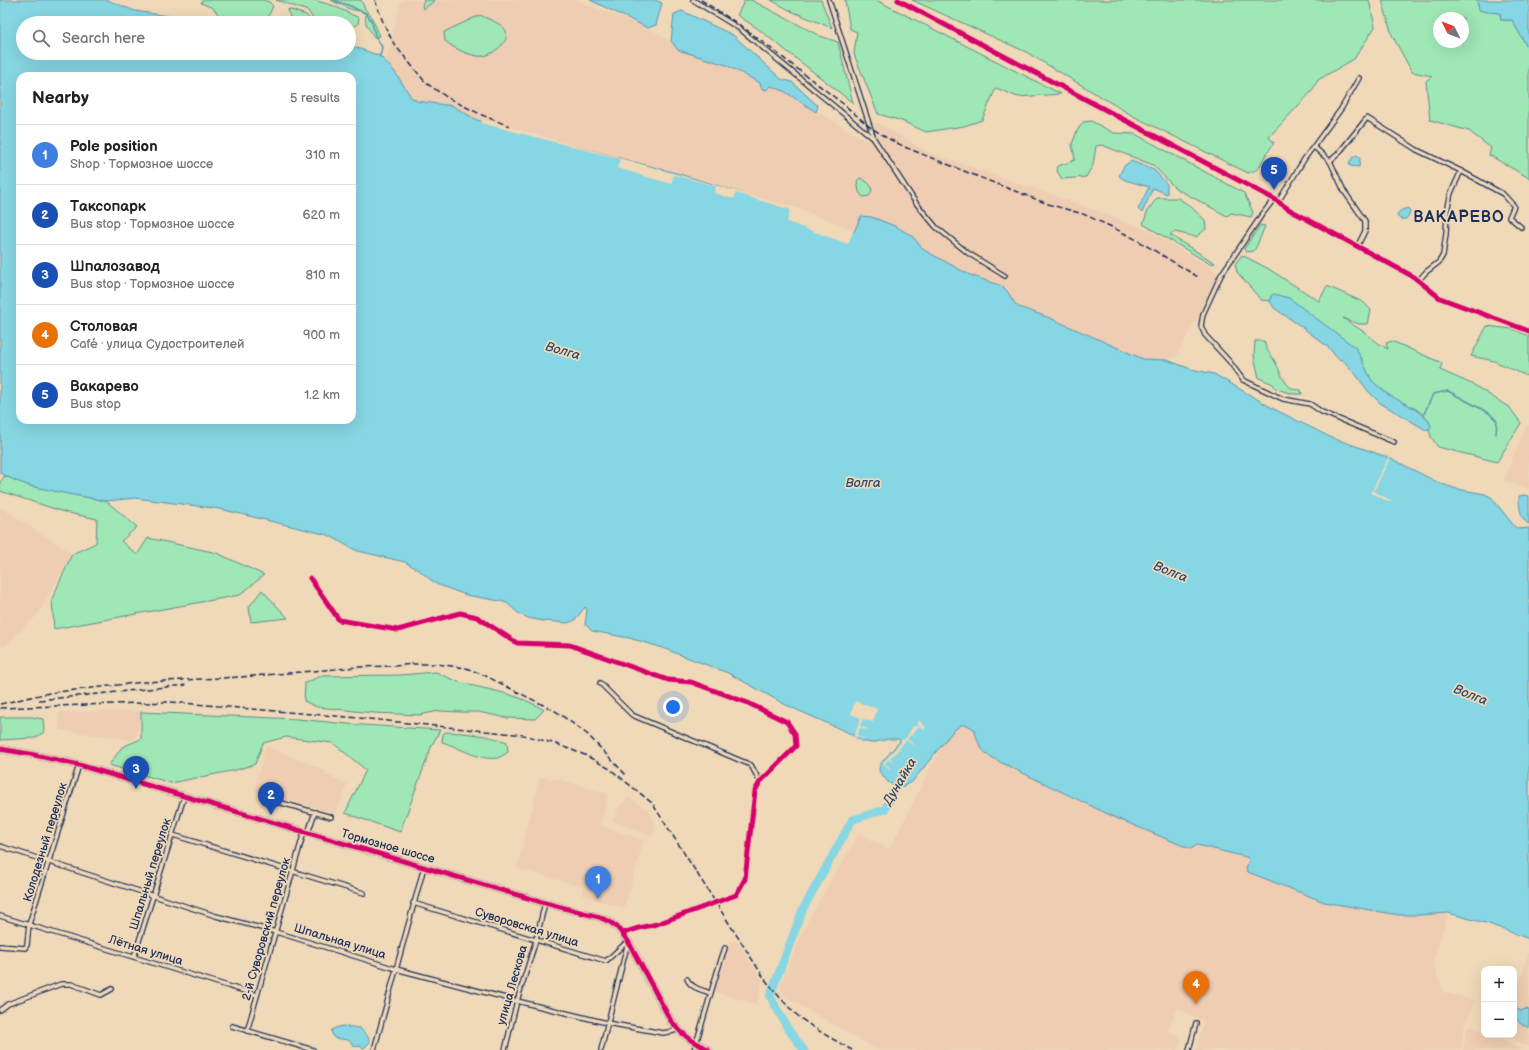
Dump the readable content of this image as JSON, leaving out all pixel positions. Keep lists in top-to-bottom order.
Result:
{
  "streets": {
    "street": [
      "Колодезный переулок",
      "Тормозное шоссе",
      "Шпальный переулок",
      "Суворовская улица",
      "2-й Суворовский переулок",
      "Шпальная улица",
      "Лётная улица",
      "улица Лескова"
    ]
  },
  "crossings": [
    ["Колодезный переулок", "Тормозное шоссе"],
    ["Колодезный переулок", "Шпальная улица"],
    ["Колодезный переулок", "Лётная улица"],
    ["Тормозное шоссе", "Шпальный переулок"],
    ["Тормозное шоссе", "Суворовская улица"],
    ["Тормозное шоссе", "2-й Суворовский переулок"],
    ["Тормозное шоссе", "Шпальная улица"],
    ["Тормозное шоссе", "улица Лескова"],
    ["Шпальный переулок", "Шпальная улица"],
    ["Шпальный переулок", "Лётная улица"],
    ["Суворовская улица", "улица Лескова"],
    ["2-й Суворовский переулок", "Шпальная улица"],
    ["2-й Суворовский переулок", "Лётная улица"],
    ["Шпальная улица", "улица Лескова"]
  ],
  "districts": ["ВАКАРЕВО"],
  "water": ["Волга", "Дунайка"],
  "north": "top left",
  "page": {
    "search": "Search here",
    "heading": ["Nearby", "5 results"],
    "list": [
      {
        "mark": "1",
        "name": "Pole position",
        "note": "Shop · Тормозное шоссе",
        "value": "310 m"
      },
      {
        "mark": "2",
        "name": "Таксопарк",
        "note": "Bus stop · Тормозное шоссе",
        "value": "620 m"
      },
      {
        "mark": "3",
        "name": "Шпалозавод",
        "note": "Bus stop · Тормозное шоссе",
        "value": "810 m"
      },
      {
        "mark": "4",
        "name": "Столовая",
        "note": "Café · улица Судостроителей",
        "value": "900 m"
      },
      {
        "mark": "5",
        "name": "Вакарево",
        "note": "Bus stop",
        "value": "1.2 km"
      }
    ],
    "pins": [
      "5",
      "3",
      "2",
      "1",
      "4"
    ],
    "map_buttons": ["+", "−"]
  }
}
